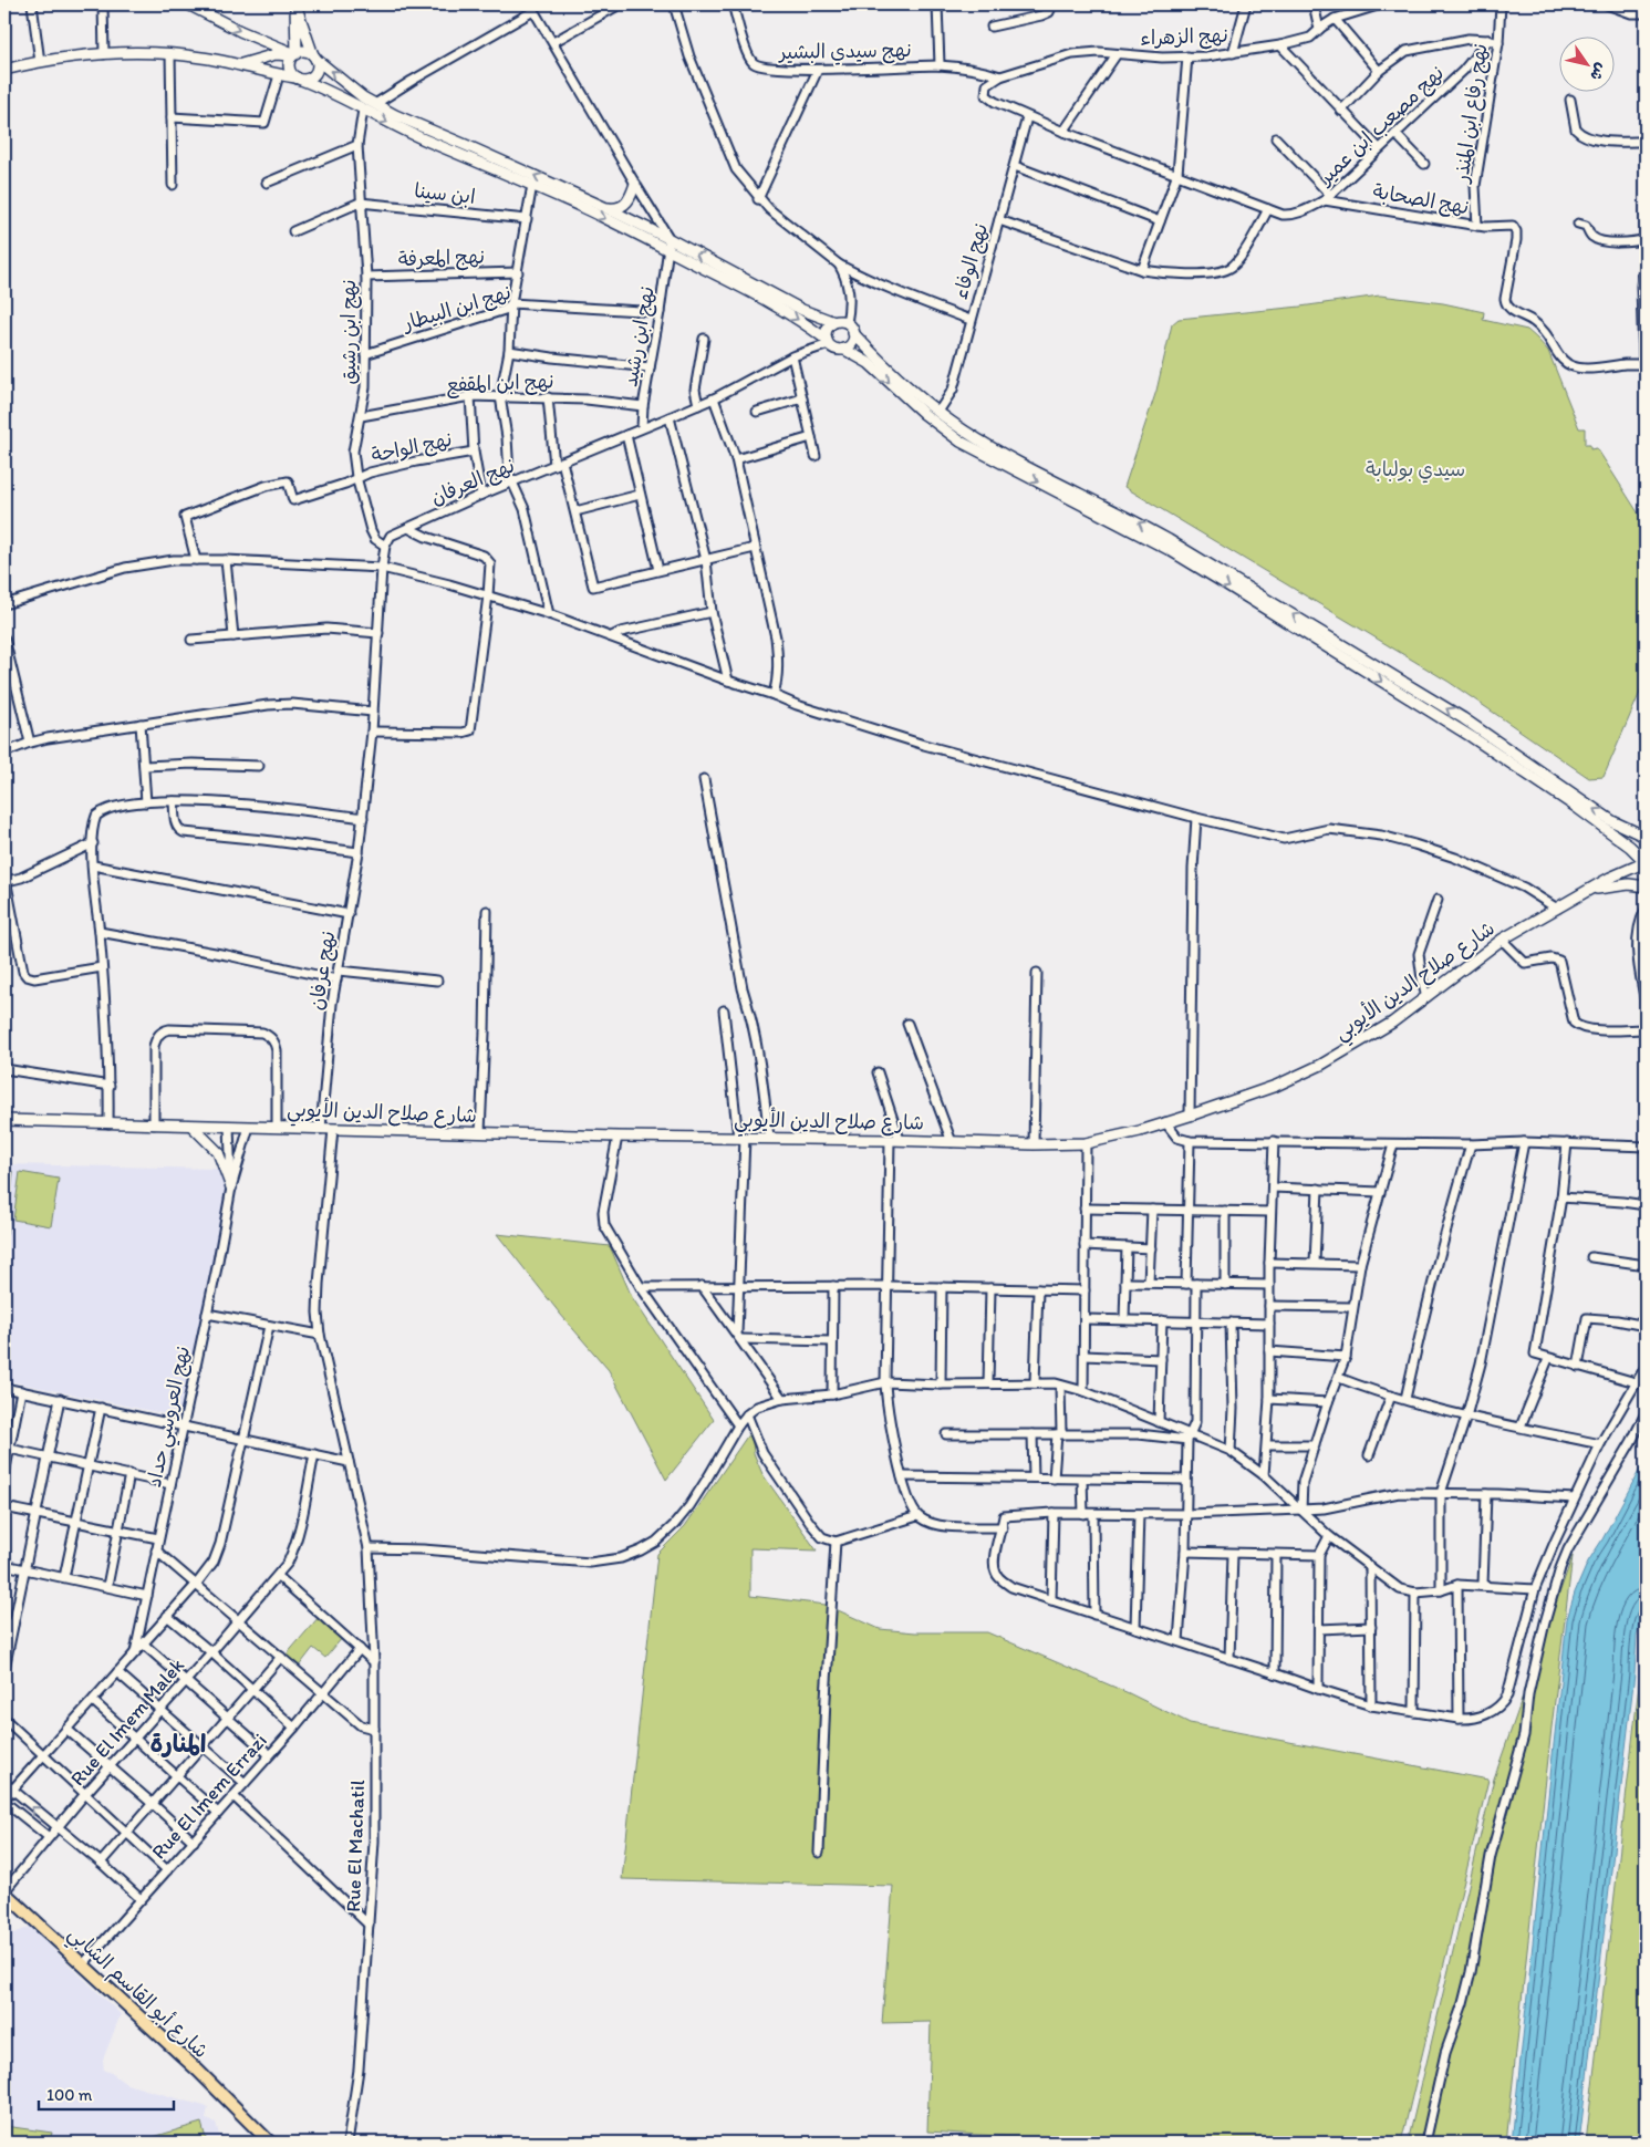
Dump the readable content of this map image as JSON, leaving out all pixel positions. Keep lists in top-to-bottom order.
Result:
{
  "streets": {
    "main road": ["شارع صلاح الدين الأيوبي", "شارع أبو القاسم الشابي"],
    "street": [
      "نهج الزهراء",
      "نهج سيدي البشير",
      "نهج رفاع ابن المنذر",
      "نهج مصعب ابن عمير",
      "ابن سينا",
      "نهج الصحابة",
      "نهج المعرفة",
      "نهج الوفاء",
      "نهج ابن البيطار",
      "نهج ابن رشيق",
      "نهج ابن رشيد",
      "نهج ابن المقفع",
      "نهج الواحة",
      "نهج العرفان",
      "نهج عرفان",
      "نهج العروسي حداد",
      "Rue El Imem Malek",
      "Rue El Imem Errazi",
      "Rue El Machatil"
    ]
  },
  "crossings": [
    ["نهج الزهراء", "نهج سيدي البشير"],
    ["نهج الزهراء", "نهج الوفاء"],
    ["نهج رفاع ابن المنذر", "نهج الصحابة"],
    ["نهج مصعب ابن عمير", "نهج الصحابة"],
    ["ابن سينا", "نهج ابن رشيق"],
    ["نهج المعرفة", "نهج ابن رشيق"],
    ["نهج ابن البيطار", "نهج ابن رشيق"],
    ["نهج ابن البيطار", "نهج ابن رشيد"],
    ["نهج ابن رشيق", "نهج ابن المقفع"],
    ["نهج ابن رشيق", "نهج الواحة"],
    ["نهج ابن رشيق", "نهج العرفان"],
    ["نهج ابن رشيد", "نهج ابن المقفع"],
    ["نهج ابن رشيد", "نهج العرفان"],
    ["نهج عرفان", "شارع صلاح الدين الأيوبي"],
    ["شارع صلاح الدين الأيوبي", "Rue El Machatil"],
    ["Rue El Imem Malek", "شارع أبو القاسم الشابي"],
    ["Rue El Imem Errazi", "شارع أبو القاسم الشابي"]
  ],
  "districts": ["المنارة"],
  "parks": ["سيدي بولبابة"],
  "scale_bar": "100 m",
  "north": "bottom right"
}
